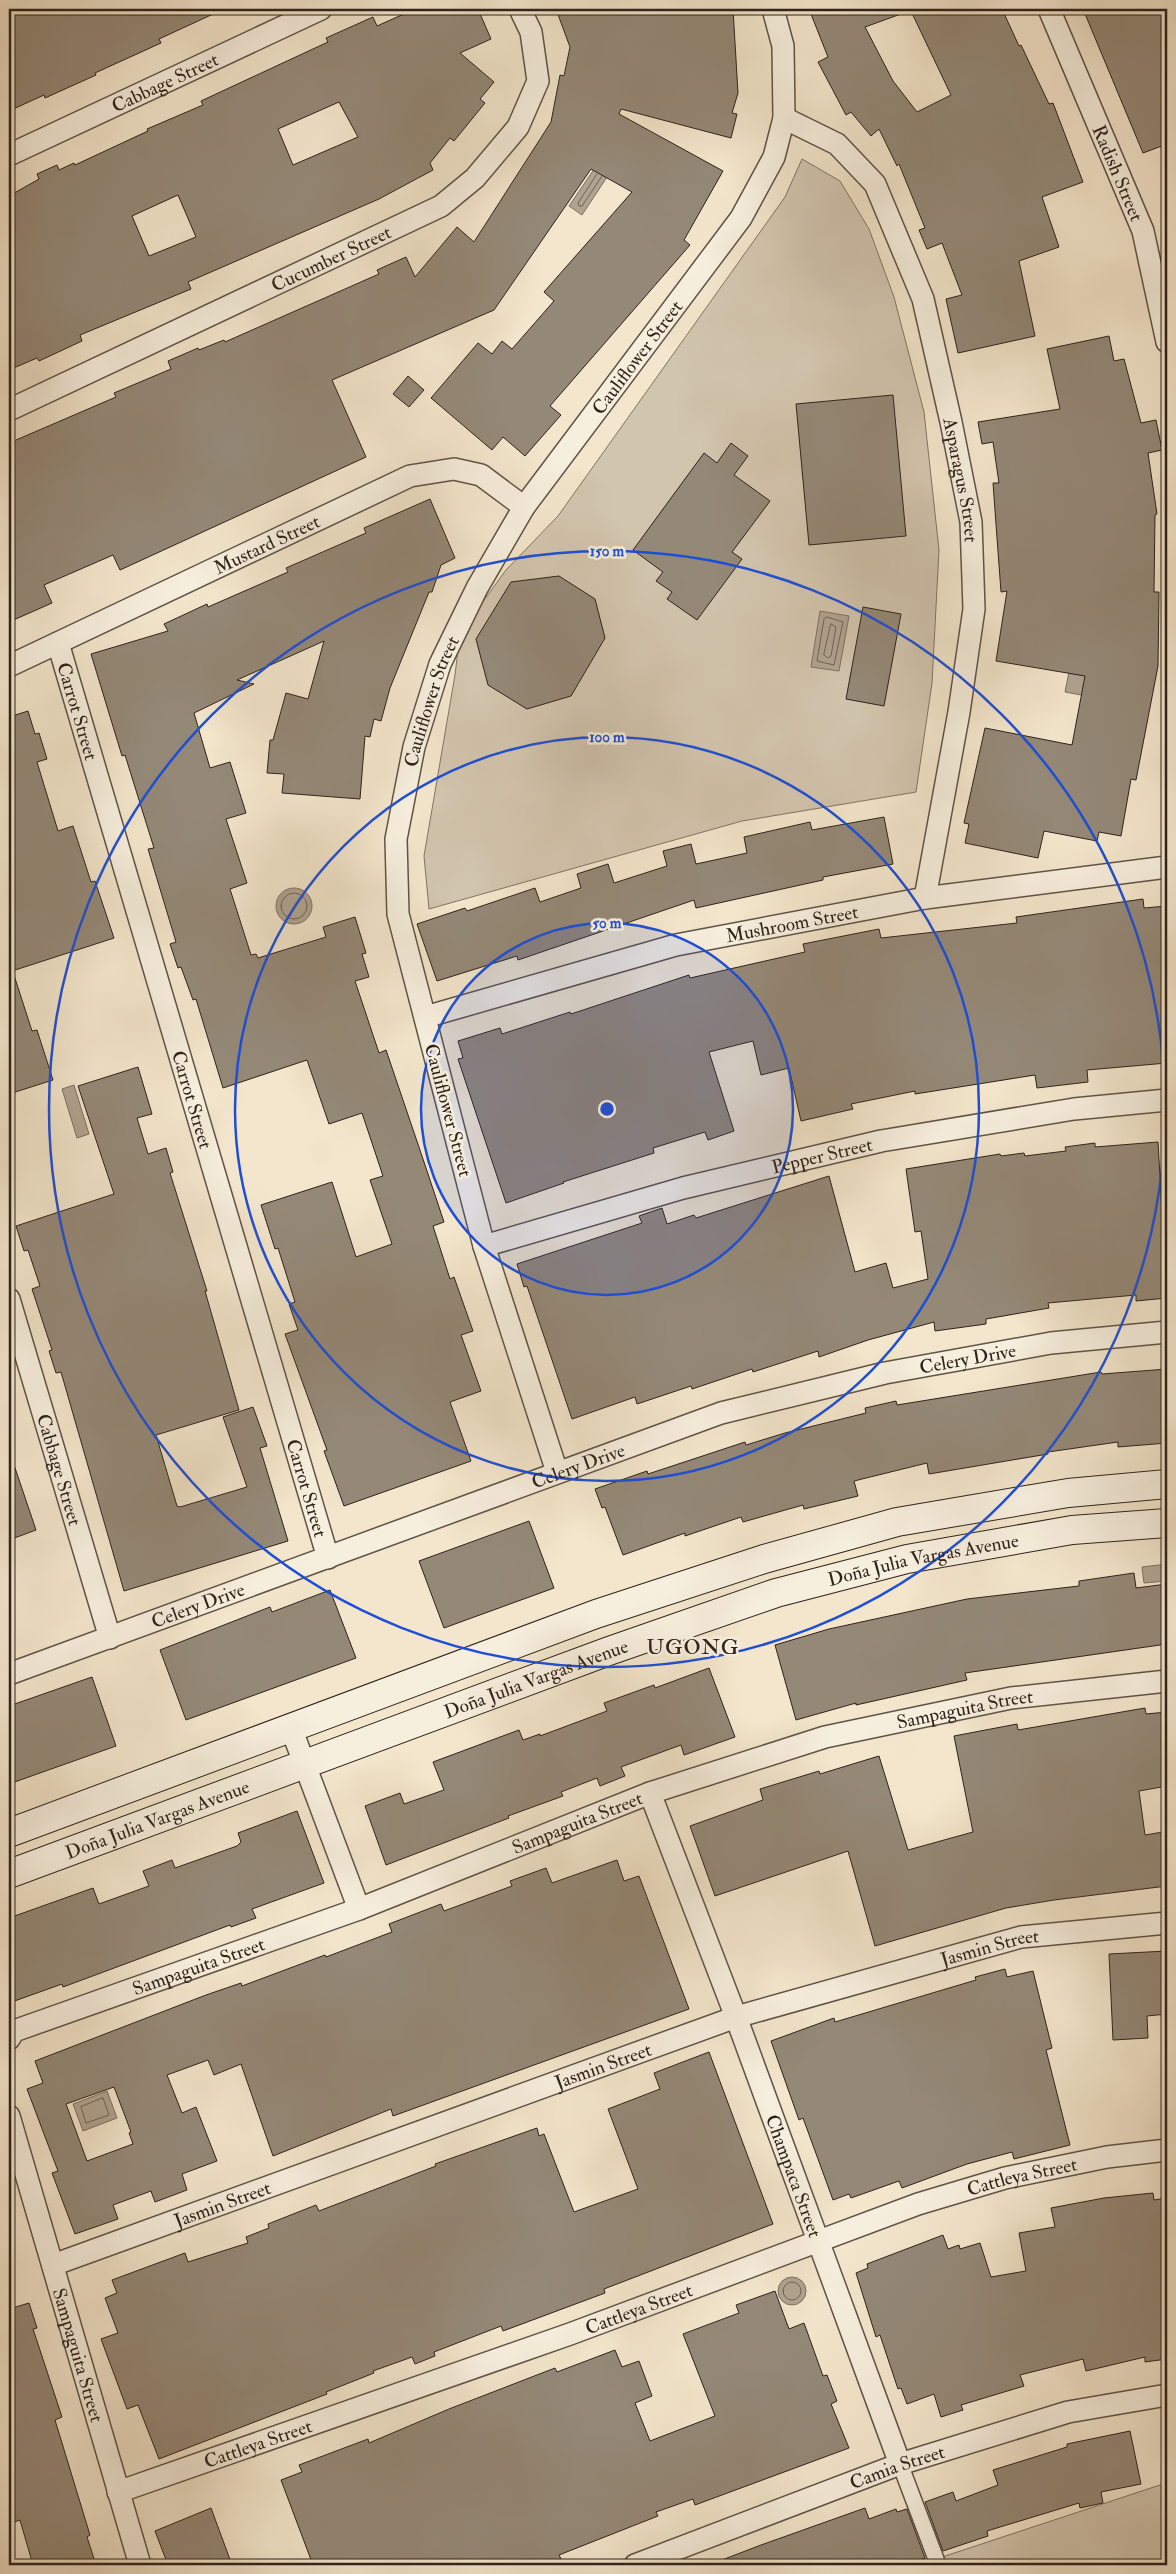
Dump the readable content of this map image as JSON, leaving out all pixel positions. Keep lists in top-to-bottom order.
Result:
{
  "streets": {
    "main road": ["Doña Julia Vargas Avenue"],
    "street": [
      "Cabbage Street",
      "Radish Street",
      "Cucumber Street",
      "Cauliflower Street",
      "Asparagus Street",
      "Mustard Street",
      "Carrot Street",
      "Mushroom Street",
      "Pepper Street",
      "Celery Drive",
      "Sampaguita Street",
      "Jasmin Street",
      "Champaca Street",
      "Cattleya Street",
      "Camia Street"
    ]
  },
  "crossings": [
    ["Cabbage Street", "Celery Drive"],
    ["Cauliflower Street", "Asparagus Street"],
    ["Cauliflower Street", "Mustard Street"],
    ["Cauliflower Street", "Mushroom Street"],
    ["Cauliflower Street", "Pepper Street"],
    ["Cauliflower Street", "Celery Drive"],
    ["Asparagus Street", "Mushroom Street"],
    ["Mustard Street", "Carrot Street"],
    ["Carrot Street", "Celery Drive"],
    ["Sampaguita Street", "Jasmin Street"],
    ["Sampaguita Street", "Champaca Street"],
    ["Sampaguita Street", "Cattleya Street"],
    ["Jasmin Street", "Champaca Street"],
    ["Champaca Street", "Cattleya Street"],
    ["Champaca Street", "Camia Street"]
  ],
  "districts": ["UGONG"],
  "rings": ["150 m", "100 m", "50 m"]
}
